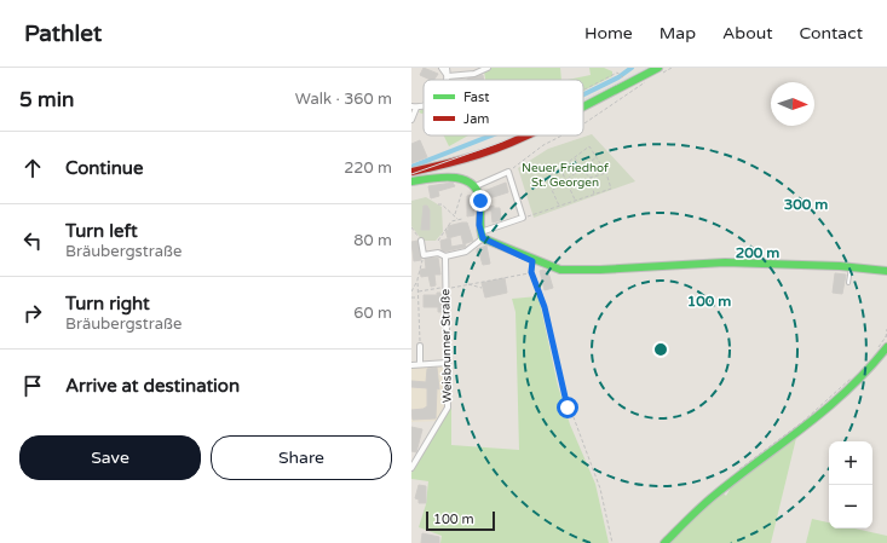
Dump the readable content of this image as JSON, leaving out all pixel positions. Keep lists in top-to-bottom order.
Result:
{
  "streets": {
    "street": ["Weisbrunner Straße"]
  },
  "parks": ["Neuer Friedhof St. Georgen"],
  "legend": ["Fast", "Jam"],
  "scale_bar": "100 m",
  "north": "right",
  "page": {
    "header": "Pathlet",
    "nav": [
      "Home",
      "Map",
      "About",
      "Contact"
    ],
    "heading": ["5 min", "Walk · 360 m"],
    "list": [
      ["Continue", "220 m"],
      ["Turn left", "Bräubergstraße", "80 m"],
      ["Turn right", "Bräubergstraße", "60 m"],
      "Arrive at destination"
    ],
    "buttons": ["Save", "Share"],
    "map_buttons": ["+", "−"],
    "scale": "100 m"
  },
  "rings": ["300 m", "200 m", "100 m"]
}
